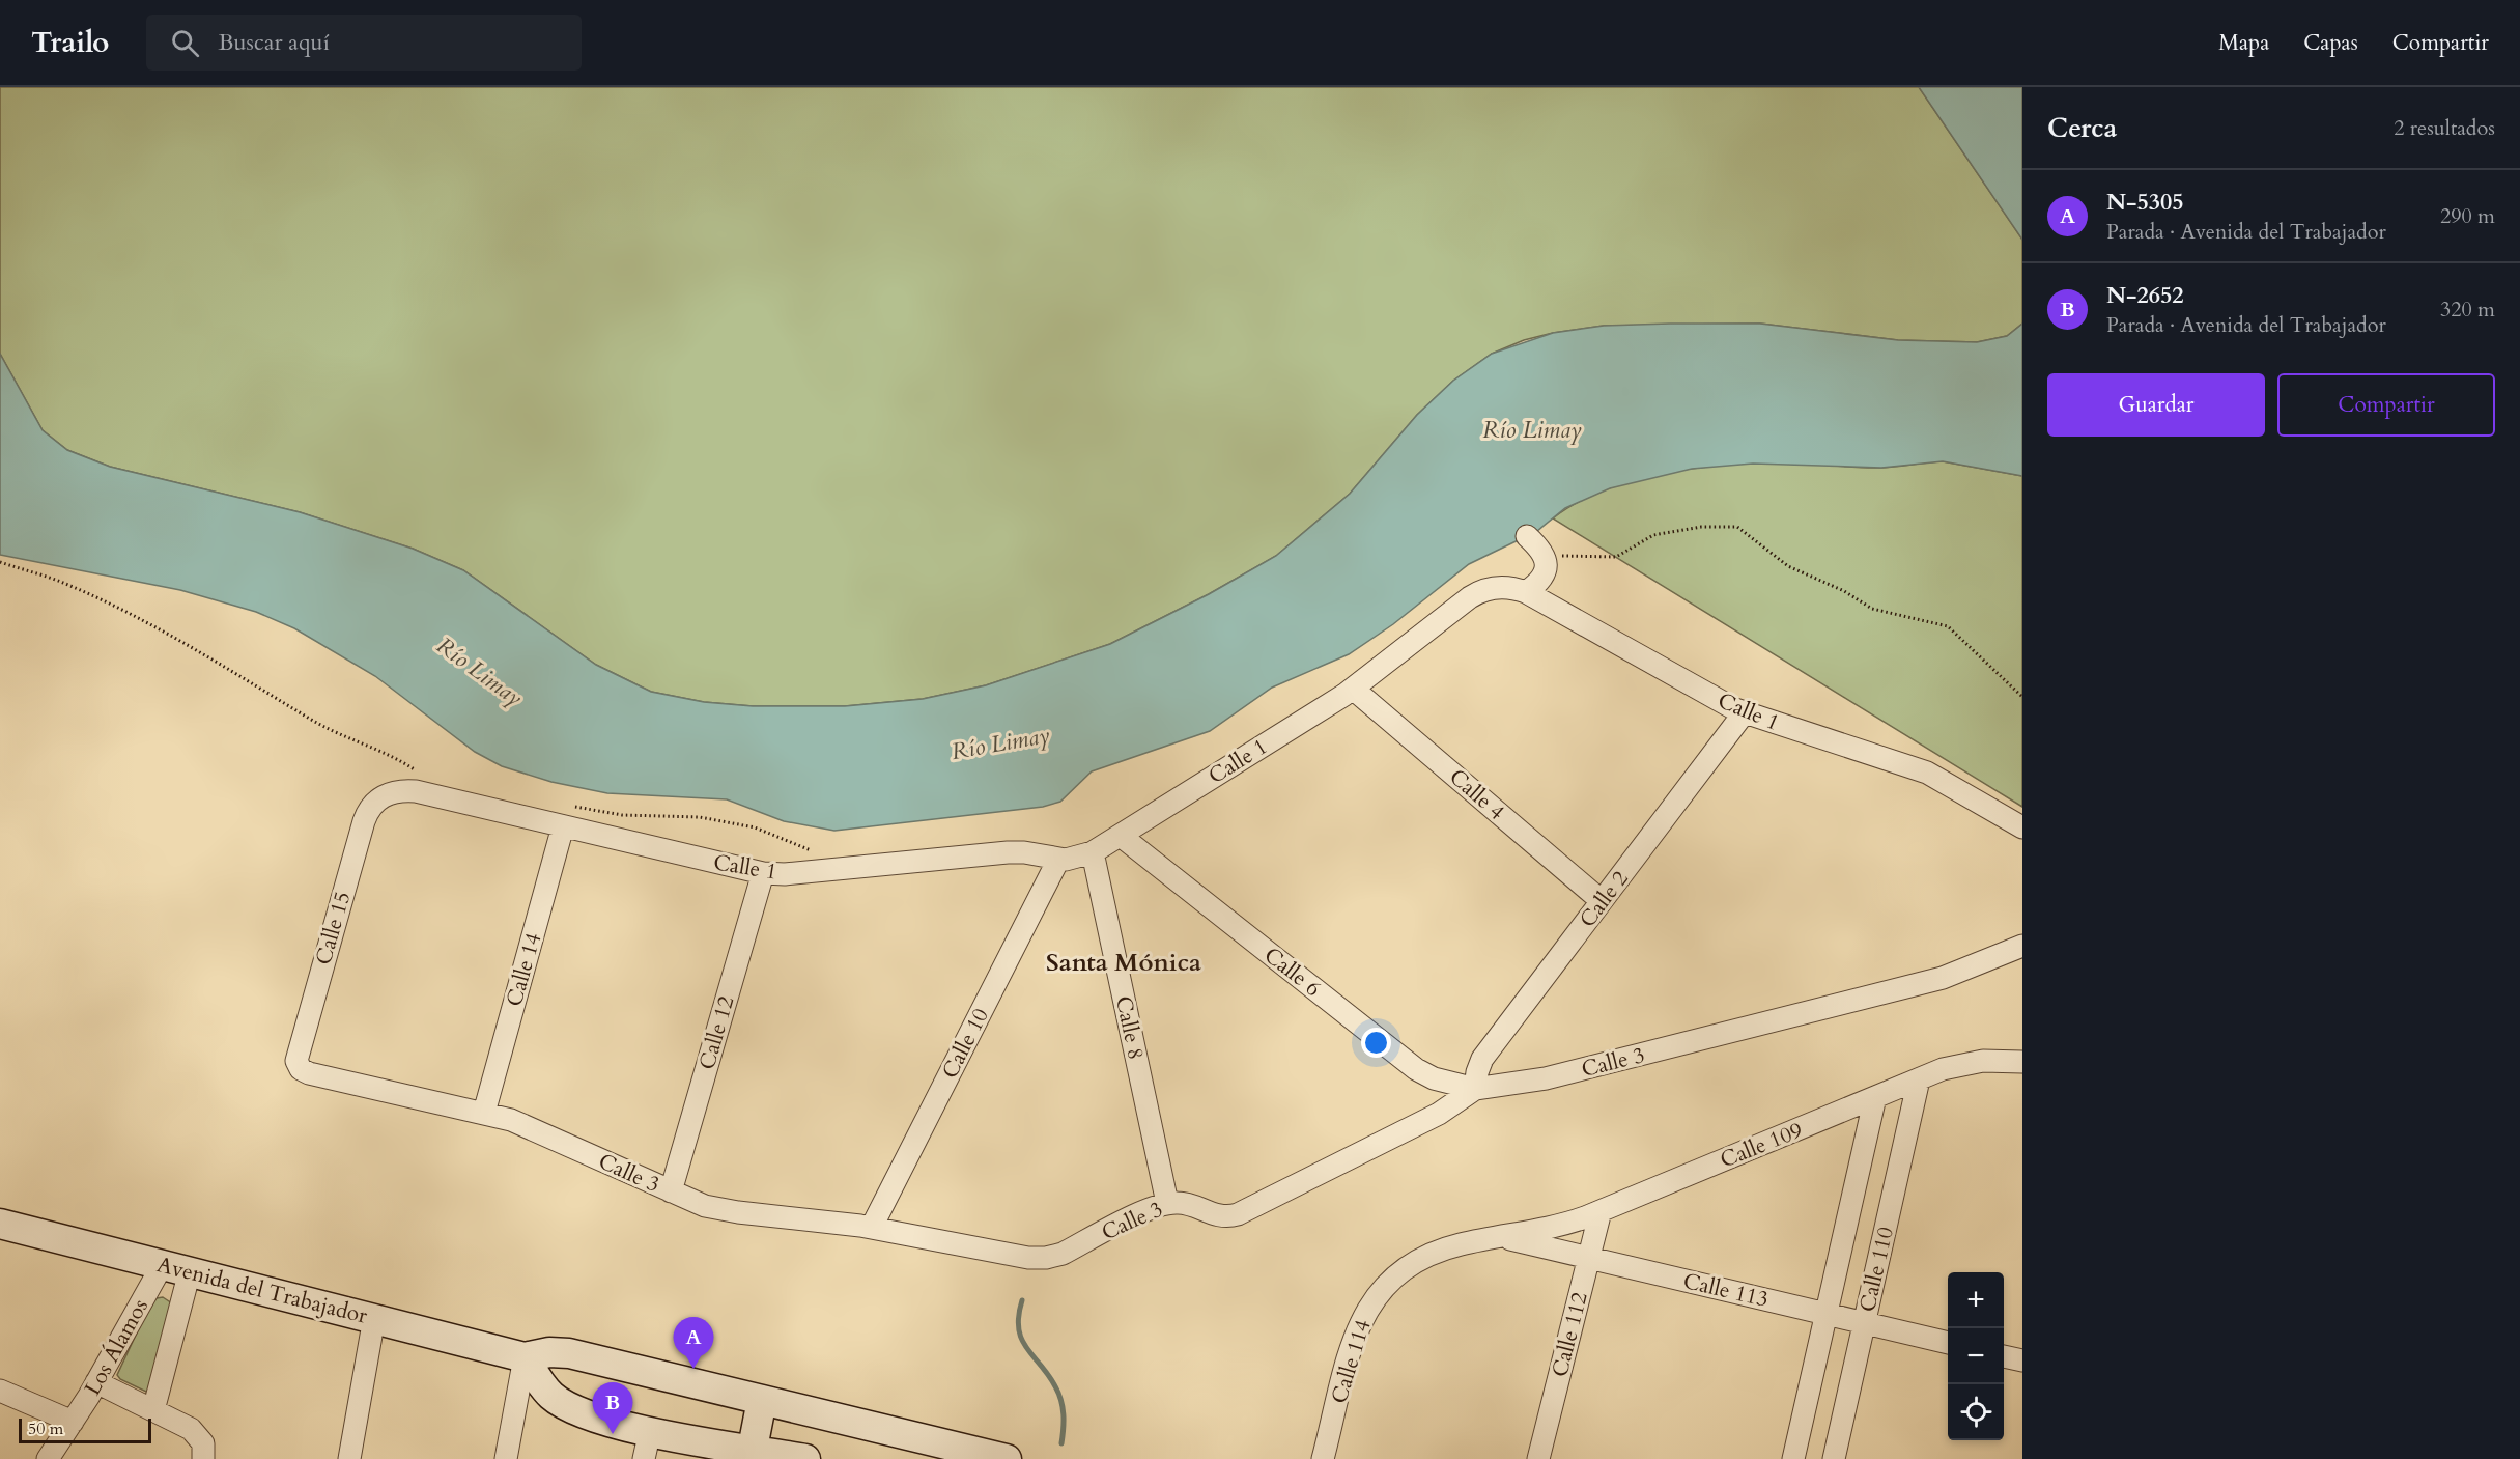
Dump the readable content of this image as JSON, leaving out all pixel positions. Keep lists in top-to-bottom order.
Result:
{
  "streets": {
    "street": [
      "Calle 1",
      "Calle 4",
      "Calle 2",
      "Calle 15",
      "Calle 14",
      "Calle 6",
      "Calle 8",
      "Calle 12",
      "Calle 10",
      "Calle 3",
      "Calle 109",
      "Calle 110",
      "Avenida del Trabajador",
      "Calle 113",
      "Calle 112",
      "Los Álamos",
      "Calle 114"
    ]
  },
  "crossings": [
    ["Calle 1", "Calle 4"],
    ["Calle 1", "Calle 2"],
    ["Calle 1", "Calle 15"],
    ["Calle 1", "Calle 14"],
    ["Calle 1", "Calle 6"],
    ["Calle 1", "Calle 8"],
    ["Calle 1", "Calle 12"],
    ["Calle 1", "Calle 10"],
    ["Calle 4", "Calle 2"],
    ["Calle 2", "Calle 6"],
    ["Calle 2", "Calle 3"],
    ["Calle 15", "Calle 3"],
    ["Calle 14", "Calle 3"],
    ["Calle 6", "Calle 3"],
    ["Calle 8", "Calle 3"],
    ["Calle 12", "Calle 3"],
    ["Calle 10", "Calle 3"],
    ["Calle 109", "Calle 110"],
    ["Calle 109", "Calle 113"],
    ["Calle 109", "Calle 112"],
    ["Calle 109", "Calle 114"],
    ["Calle 110", "Calle 113"],
    ["Avenida del Trabajador", "Los Álamos"],
    ["Calle 113", "Calle 112"],
    ["Calle 113", "Calle 114"]
  ],
  "districts": ["Santa Mónica"],
  "water": ["Río Limay"],
  "scale_bar": "50 m",
  "page": {
    "header": "Trailo",
    "search": "Buscar aquí",
    "nav": ["Mapa", "Capas", "Compartir"],
    "heading": ["Cerca", "2 resultados"],
    "list": [
      {
        "mark": "A",
        "name": "N-5305",
        "note": "Parada · Avenida del Trabajador",
        "value": "290 m"
      },
      {
        "mark": "B",
        "name": "N-2652",
        "note": "Parada · Avenida del Trabajador",
        "value": "320 m"
      }
    ],
    "buttons": ["Guardar", "Compartir"],
    "map_buttons": ["+", "−"],
    "pins": ["A", "B"],
    "scale": "50 m"
  }
}
